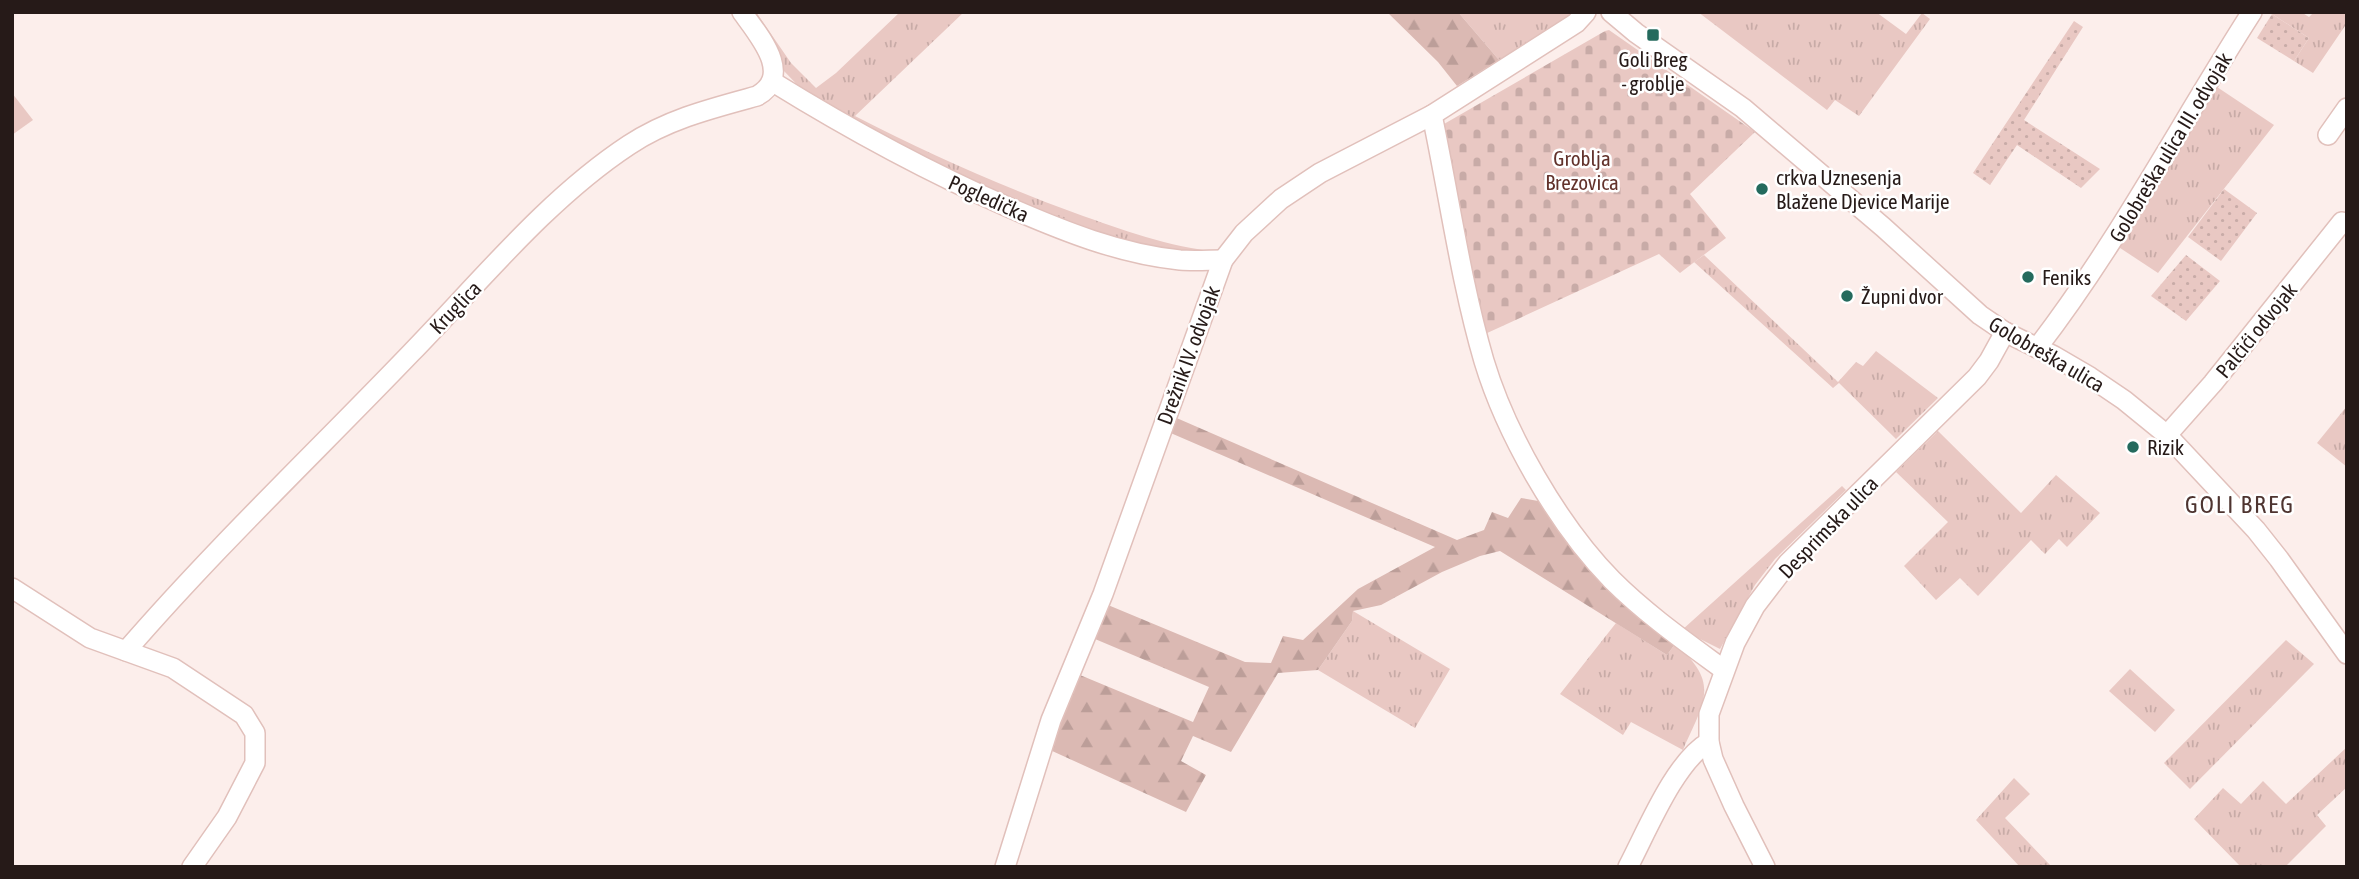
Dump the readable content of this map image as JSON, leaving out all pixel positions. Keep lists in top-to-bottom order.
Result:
{
  "streets": {
    "street": [
      "Golobreška ulica III. odvojak",
      "Pogledička",
      "Kruglica",
      "Palčići odvojak",
      "Golobreška ulica",
      "Drežnik IV. odvojak",
      "Desprimska ulica"
    ]
  },
  "crossings": [
    ["Golobreška ulica III. odvojak", "Golobreška ulica"],
    ["Pogledička", "Kruglica"],
    ["Pogledička", "Drežnik IV. odvojak"],
    ["Palčići odvojak", "Golobreška ulica"],
    ["Golobreška ulica", "Desprimska ulica"]
  ],
  "districts": ["GOLI BREG"],
  "parks": ["Groblja Brezovica"],
  "places": {
    "transit": ["Goli Breg - groblje"],
    "other": [
      "crkva Uznesenja Blažene Djevice Marije",
      "Feniks",
      "Župni dvor",
      "Rizik"
    ]
  }
}
